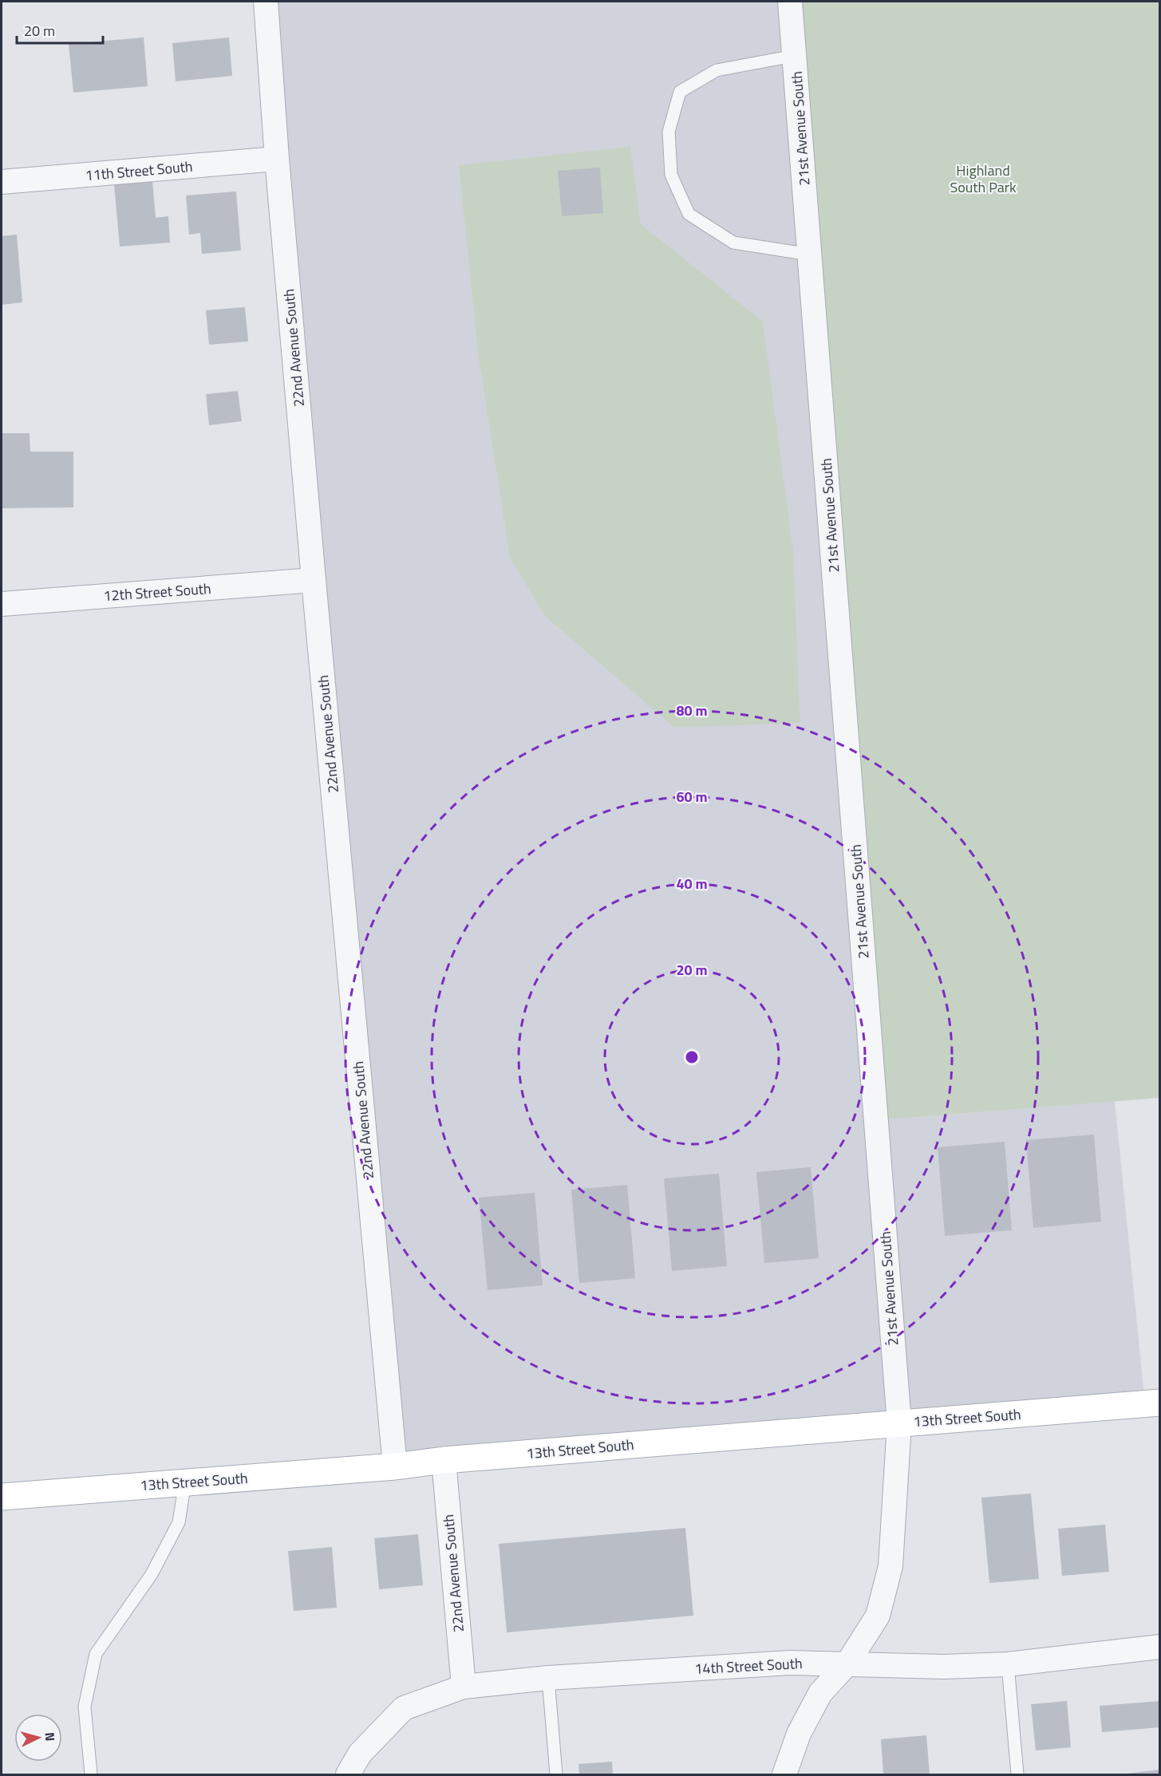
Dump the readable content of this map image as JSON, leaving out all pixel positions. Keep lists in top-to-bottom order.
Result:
{
  "streets": {
    "street": [
      "21st Avenue South",
      "11th Street South",
      "22nd Avenue South",
      "12th Street South",
      "13th Street South",
      "14th Street South"
    ]
  },
  "crossings": [
    ["21st Avenue South", "13th Street South"],
    ["21st Avenue South", "14th Street South"],
    ["11th Street South", "22nd Avenue South"],
    ["22nd Avenue South", "12th Street South"],
    ["22nd Avenue South", "13th Street South"],
    ["22nd Avenue South", "14th Street South"]
  ],
  "parks": ["Highland South Park"],
  "scale_bar": "20 m",
  "north": "right",
  "rings": [
    "80 m",
    "60 m",
    "40 m",
    "20 m"
  ]
}
